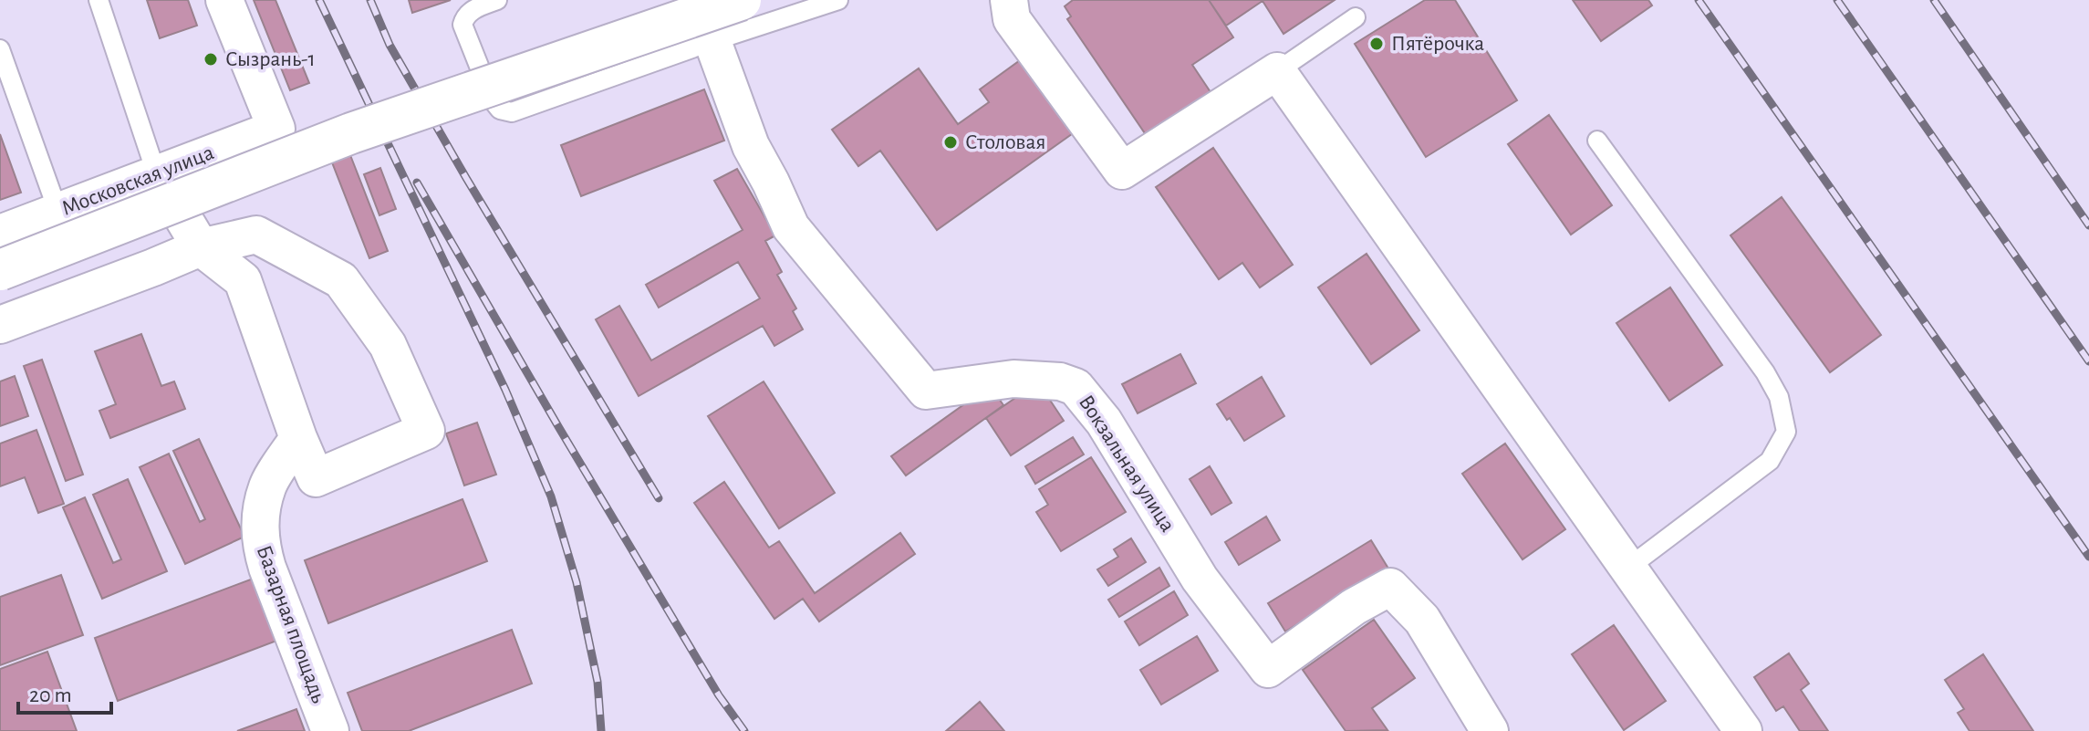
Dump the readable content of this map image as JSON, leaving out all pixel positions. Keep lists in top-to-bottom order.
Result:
{
  "streets": {
    "street": ["Московская улица", "Вокзальная улица", "Базарная площадь"]
  },
  "places": ["Пятёрочка", "Сызрань-1", "Столовая"],
  "scale_bar": "20 m"
}
